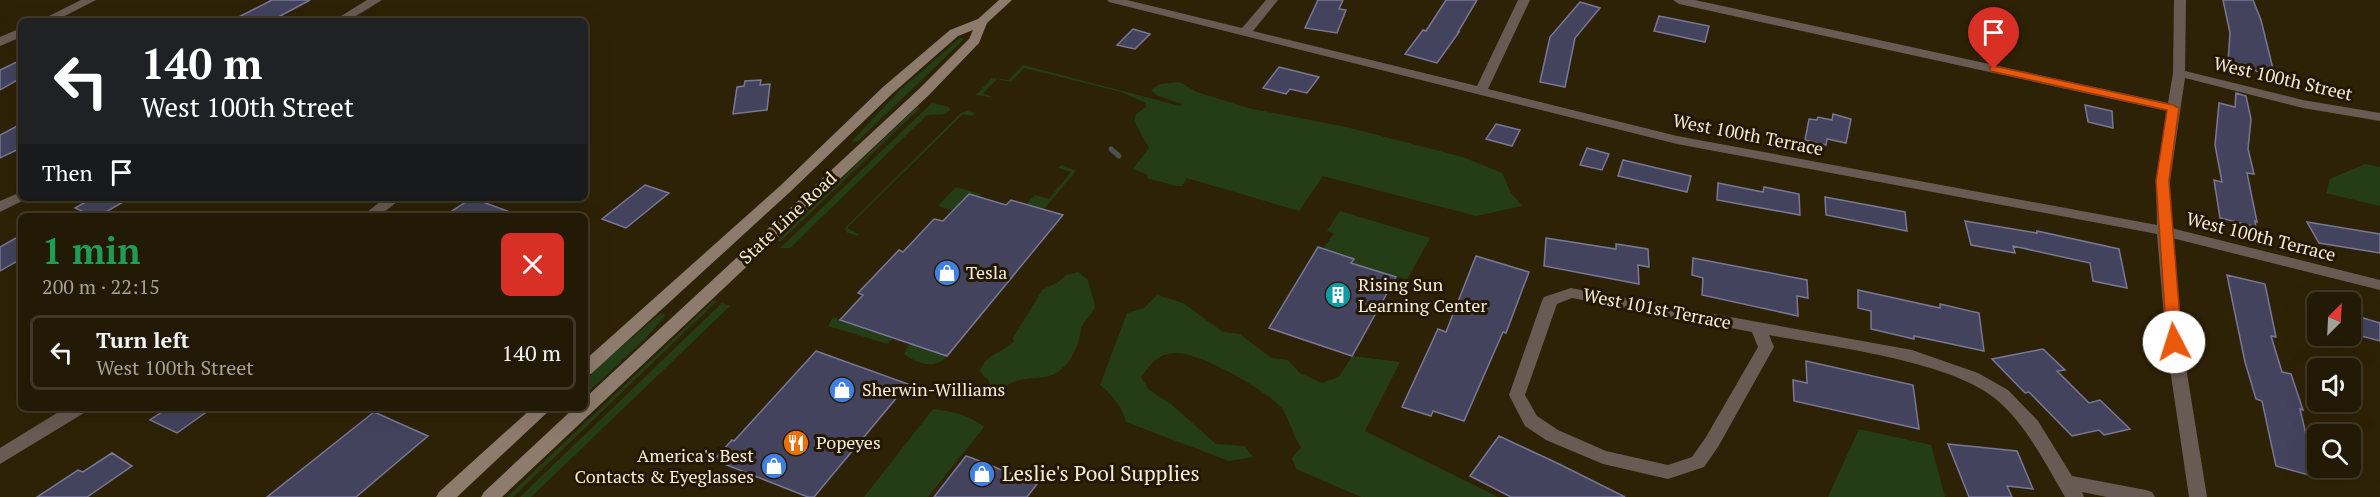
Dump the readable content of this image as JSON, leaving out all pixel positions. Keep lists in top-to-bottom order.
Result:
{
  "streets": {
    "main road": ["State Line Road"],
    "street": ["West 100th Street", "West 100th Terrace", "West 101st Terrace"]
  },
  "places": {
    "shop": [
      "Tesla",
      "Sherwin-Williams",
      "America's Best Contacts & Eyeglasses",
      "Leslie's Pool Supplies"
    ],
    "building": ["Rising Sun Learning Center"],
    "restaurant": ["Popeyes"]
  },
  "north": "top right",
  "page": {
    "turn": ["140 m", "West 100th Street"],
    "then": "Then",
    "heading": ["1 min", "200 m · 22:15"],
    "list": [
      {
        "name": "Turn left",
        "note": "West 100th Street",
        "value": "140 m"
      }
    ]
  }
}
